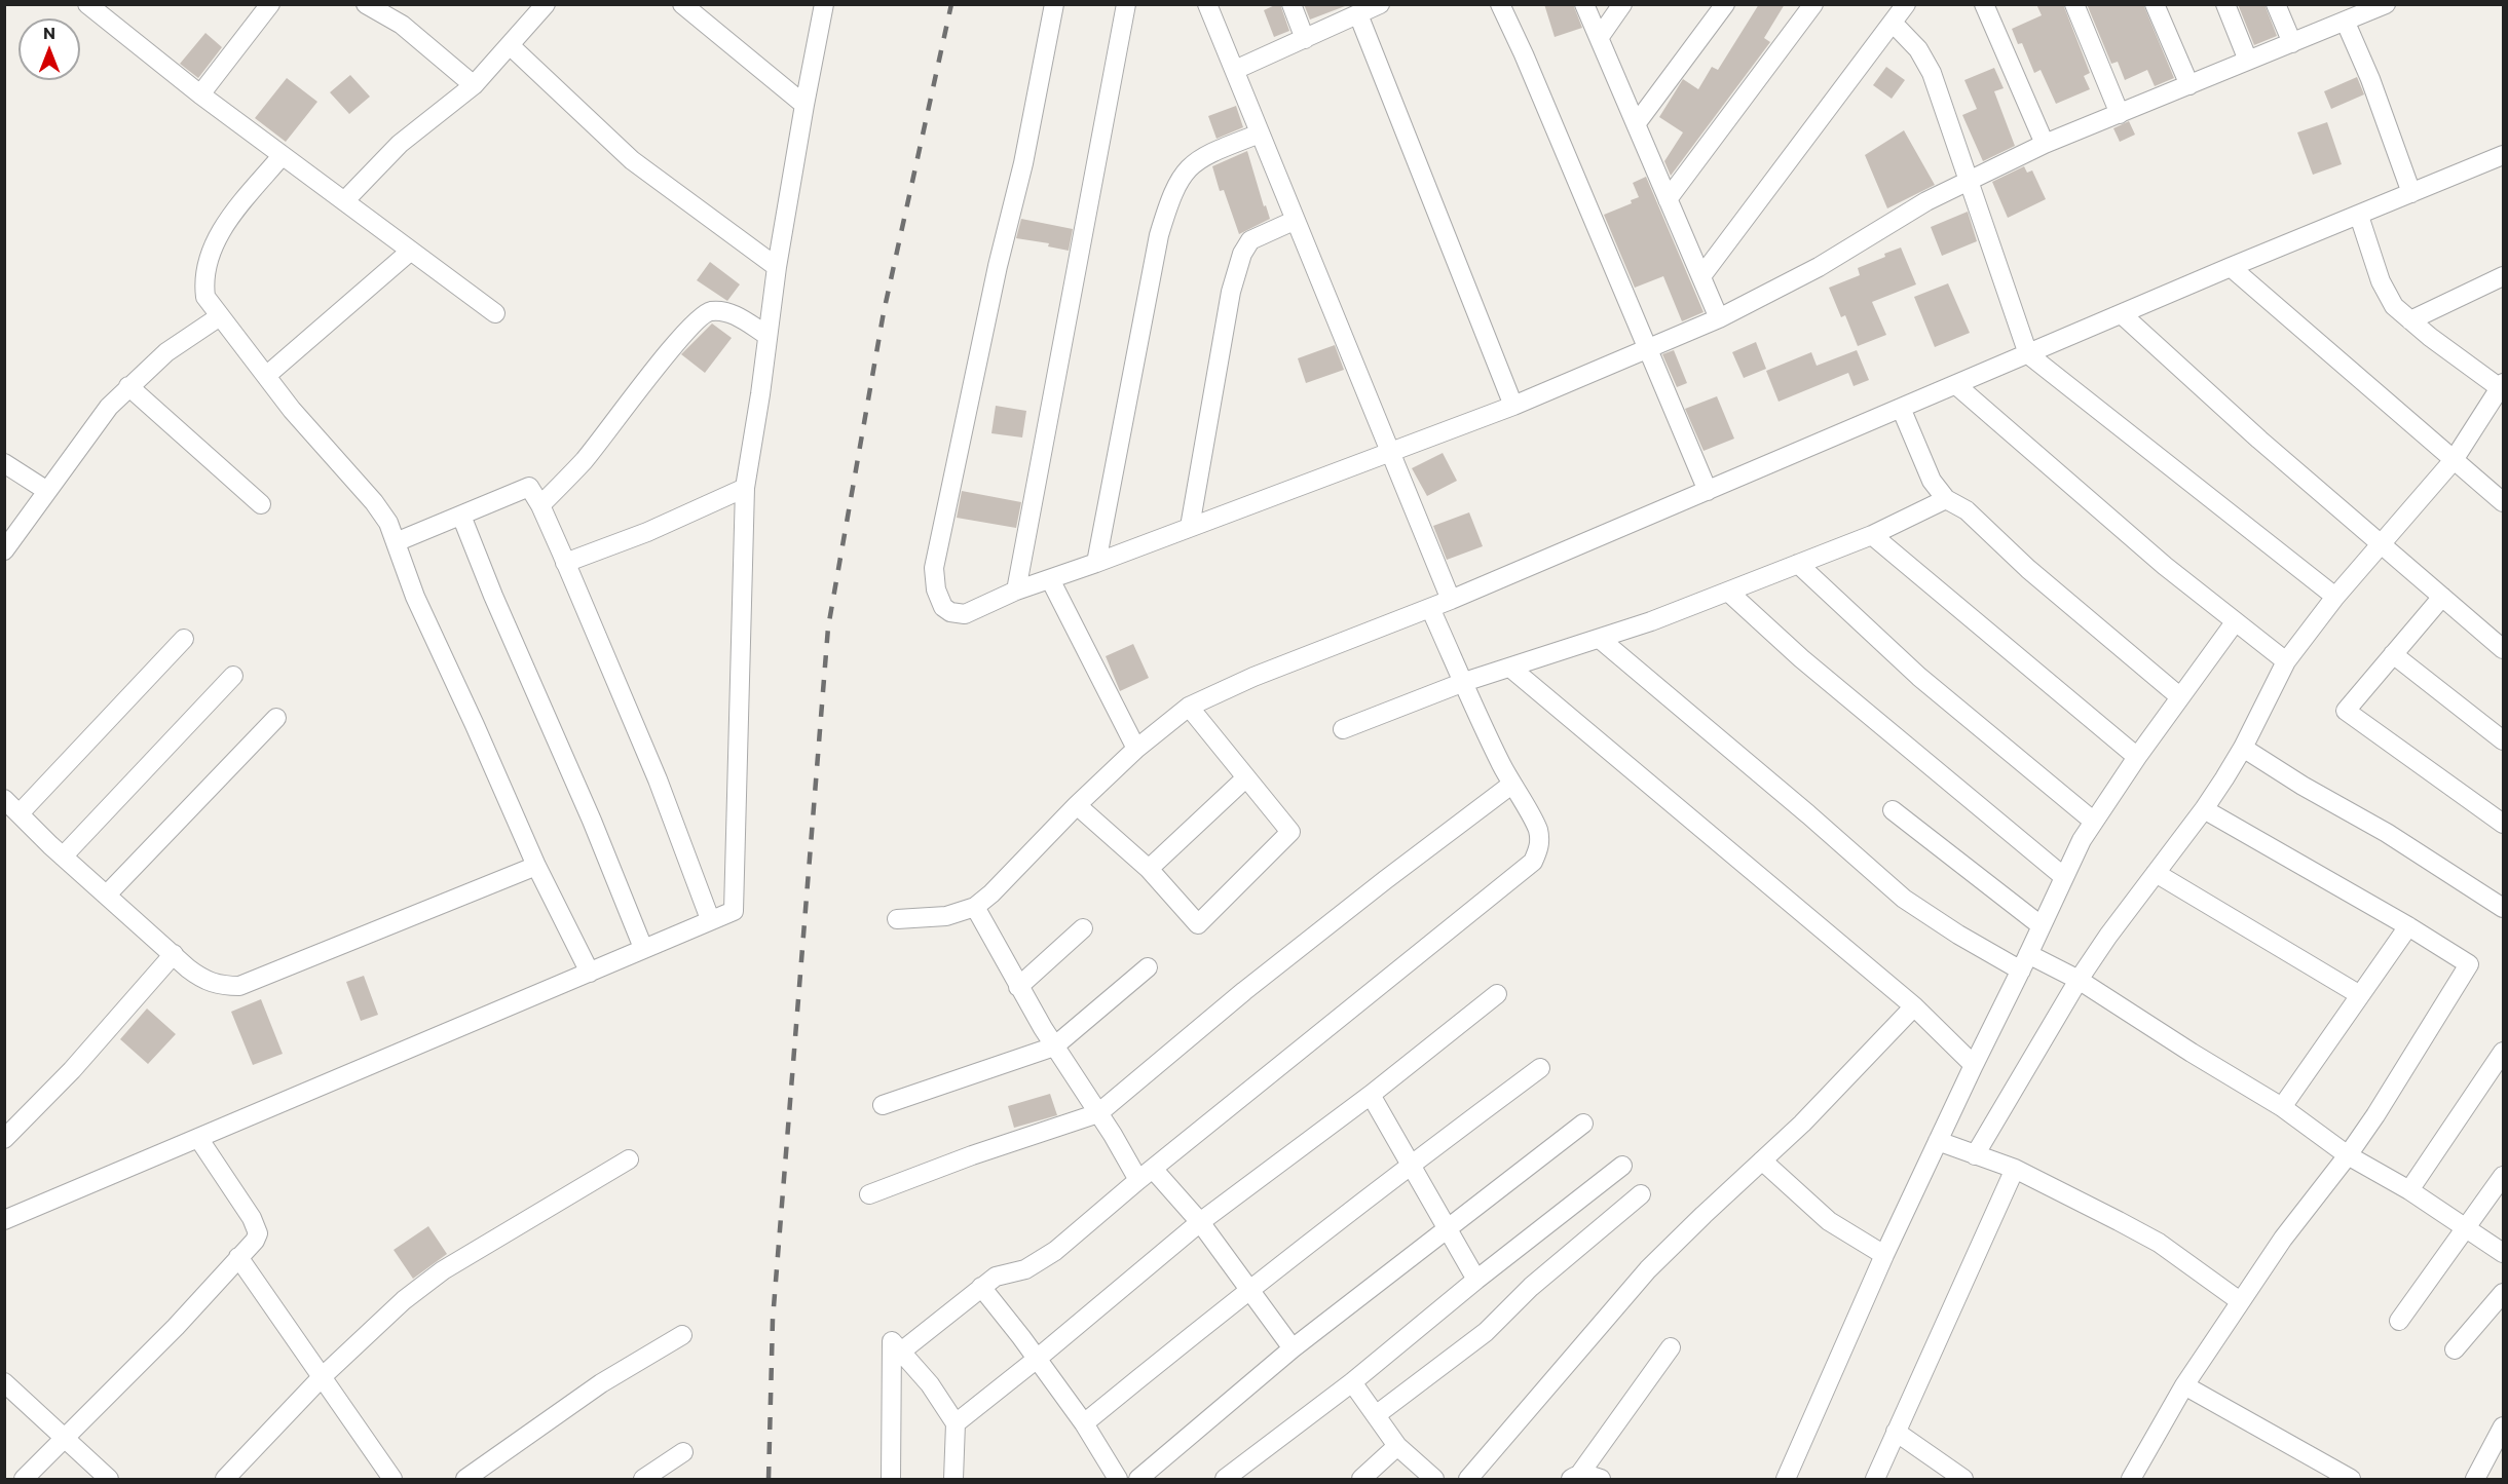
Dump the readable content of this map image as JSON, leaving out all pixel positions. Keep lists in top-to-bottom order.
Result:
{
  "north": "top"
}
